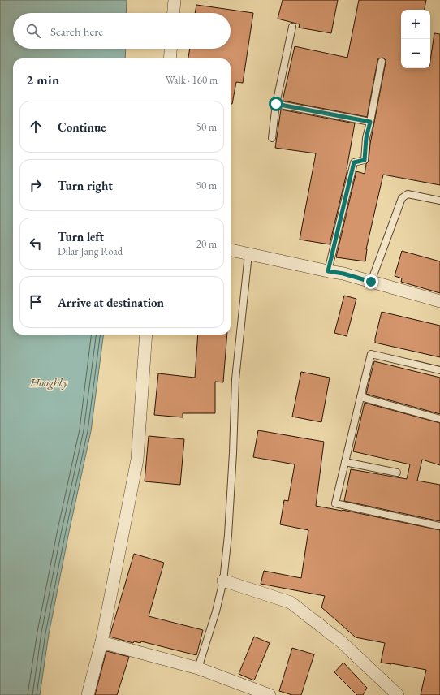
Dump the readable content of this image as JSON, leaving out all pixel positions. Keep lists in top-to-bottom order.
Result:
{
  "water": ["Hooghly"],
  "page": {
    "map_buttons": ["+", "−"],
    "search": "Search here",
    "heading": ["2 min", "Walk · 160 m"],
    "list": [
      ["Continue", "50 m"],
      ["Turn right", "90 m"],
      ["Turn left", "Dilar Jang Road", "20 m"],
      "Arrive at destination"
    ]
  }
}
